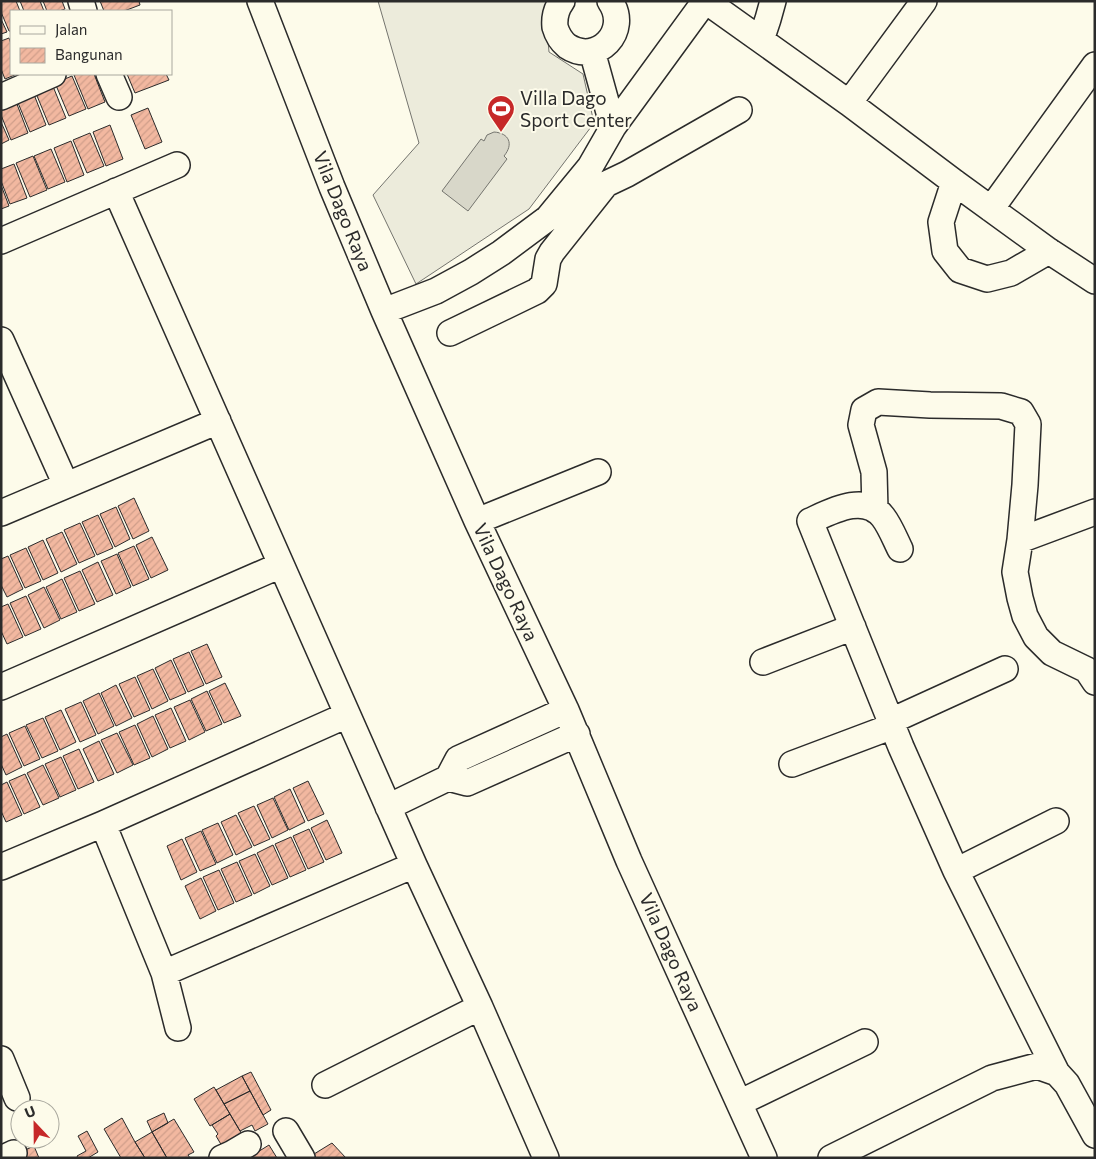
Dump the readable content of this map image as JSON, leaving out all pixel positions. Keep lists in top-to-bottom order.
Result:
{
  "streets": {
    "street": ["Vila Dago Raya"]
  },
  "places": {
    "sports": ["Villa Dago Sport Center"]
  },
  "legend": ["Jalan", "Bangunan"],
  "north": "top"
}
